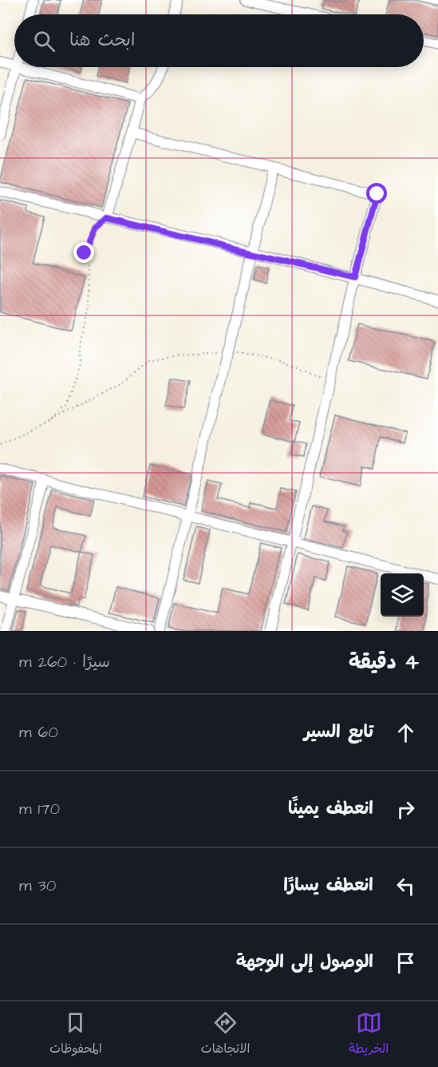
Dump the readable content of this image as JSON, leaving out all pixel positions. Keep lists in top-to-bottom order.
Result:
{
  "page": {
    "search": "ابحث هنا",
    "heading": ["4 دقيقة", "سيرًا · 260 m"],
    "list": [
      ["تابع السير", "60 m"],
      ["انعطف يمينًا", "170 m"],
      ["انعطف يسارًا", "30 m"],
      "الوصول إلى الوجهة"
    ],
    "nav": ["الخريطة", "الاتجاهات", "المحفوظات"]
  }
}
